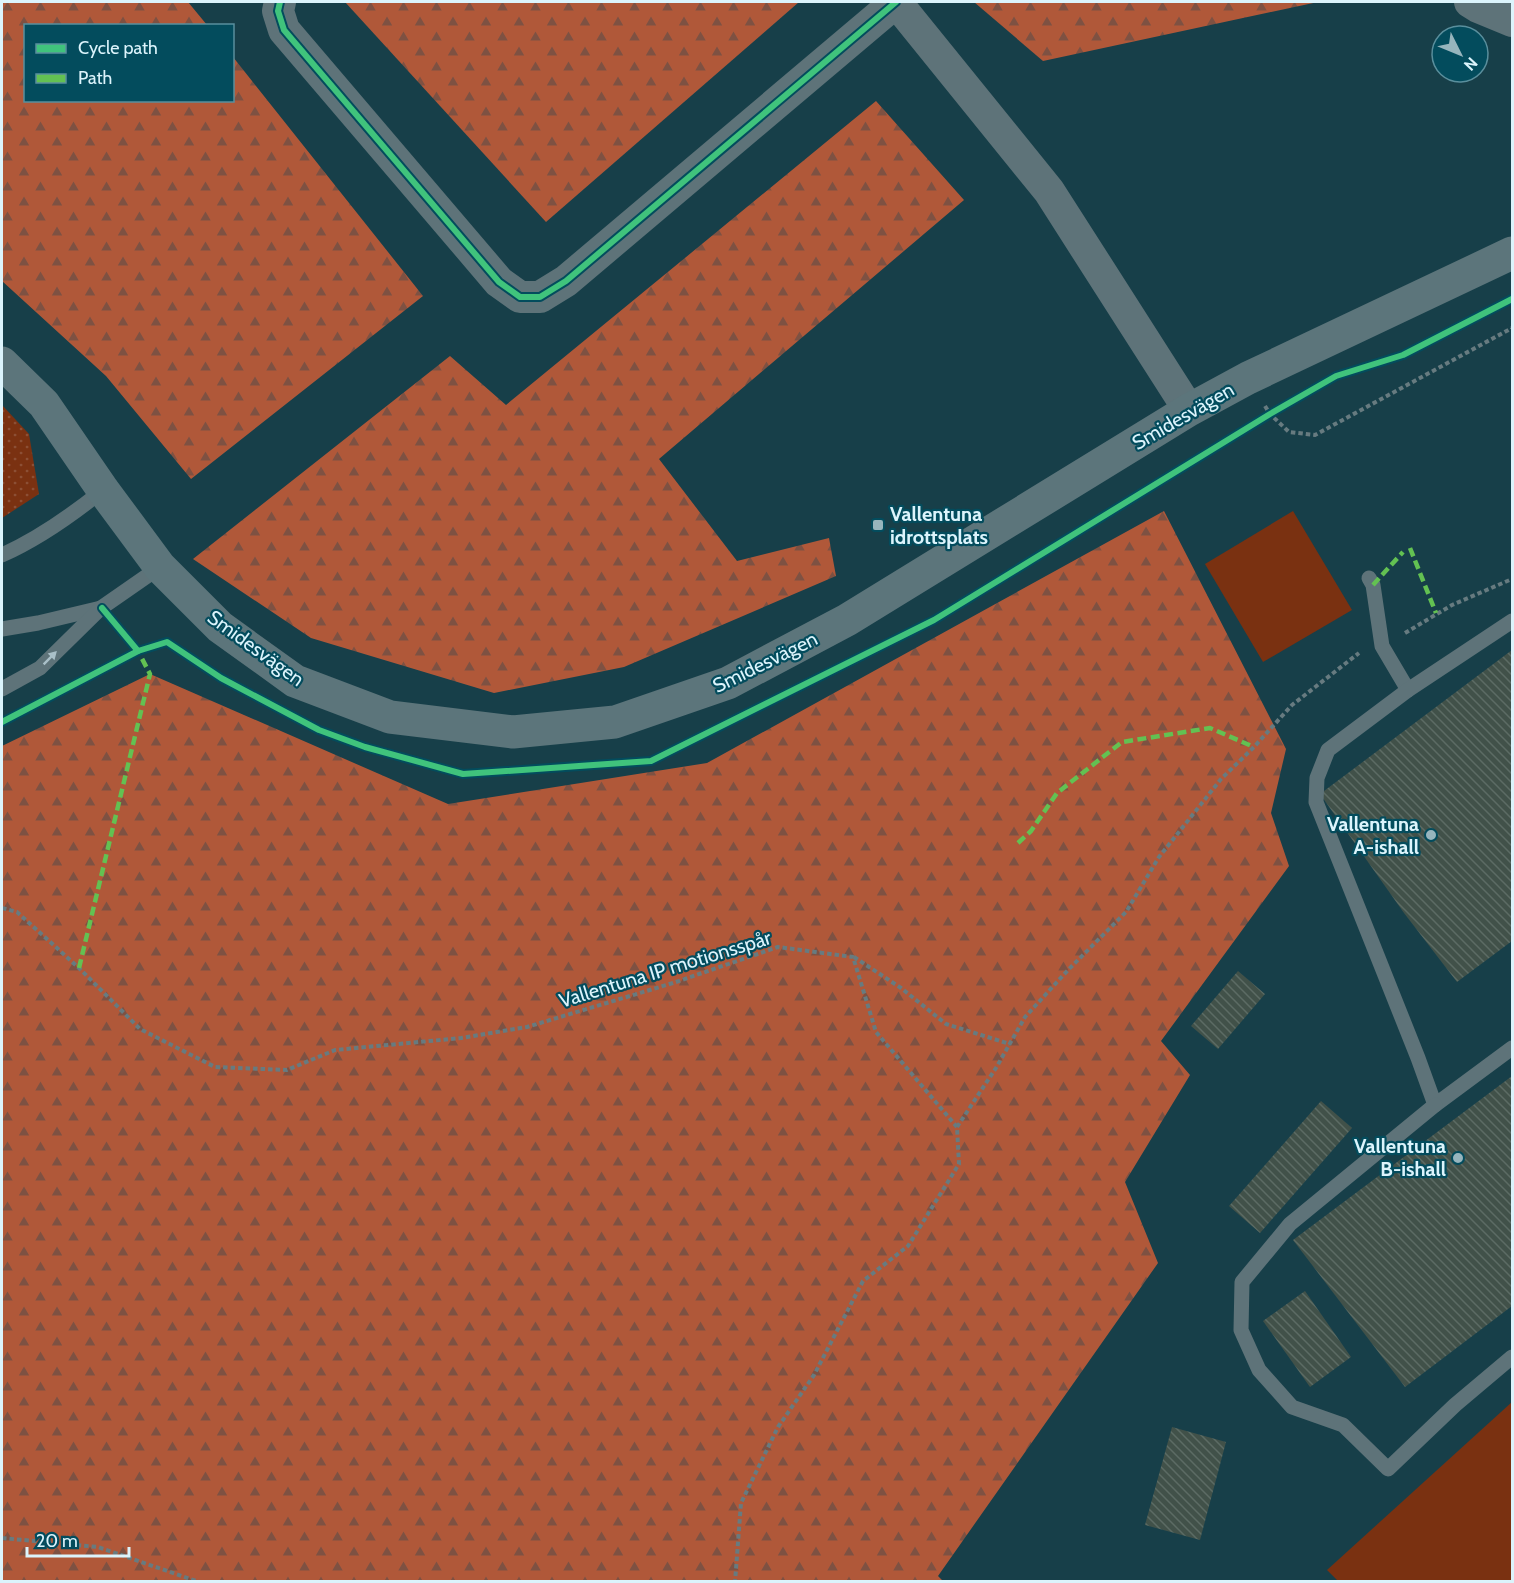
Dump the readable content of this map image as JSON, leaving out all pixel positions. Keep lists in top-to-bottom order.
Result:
{
  "streets": {
    "main road": ["Smidesvägen"],
    "path": ["Vallentuna IP motionsspår"]
  },
  "places": {
    "transit": ["Vallentuna idrottsplats"],
    "other": ["Vallentuna A-ishall", "Vallentuna B-ishall"]
  },
  "legend": ["Cycle path", "Path"],
  "scale_bar": "20 m",
  "north": "bottom right"
}
